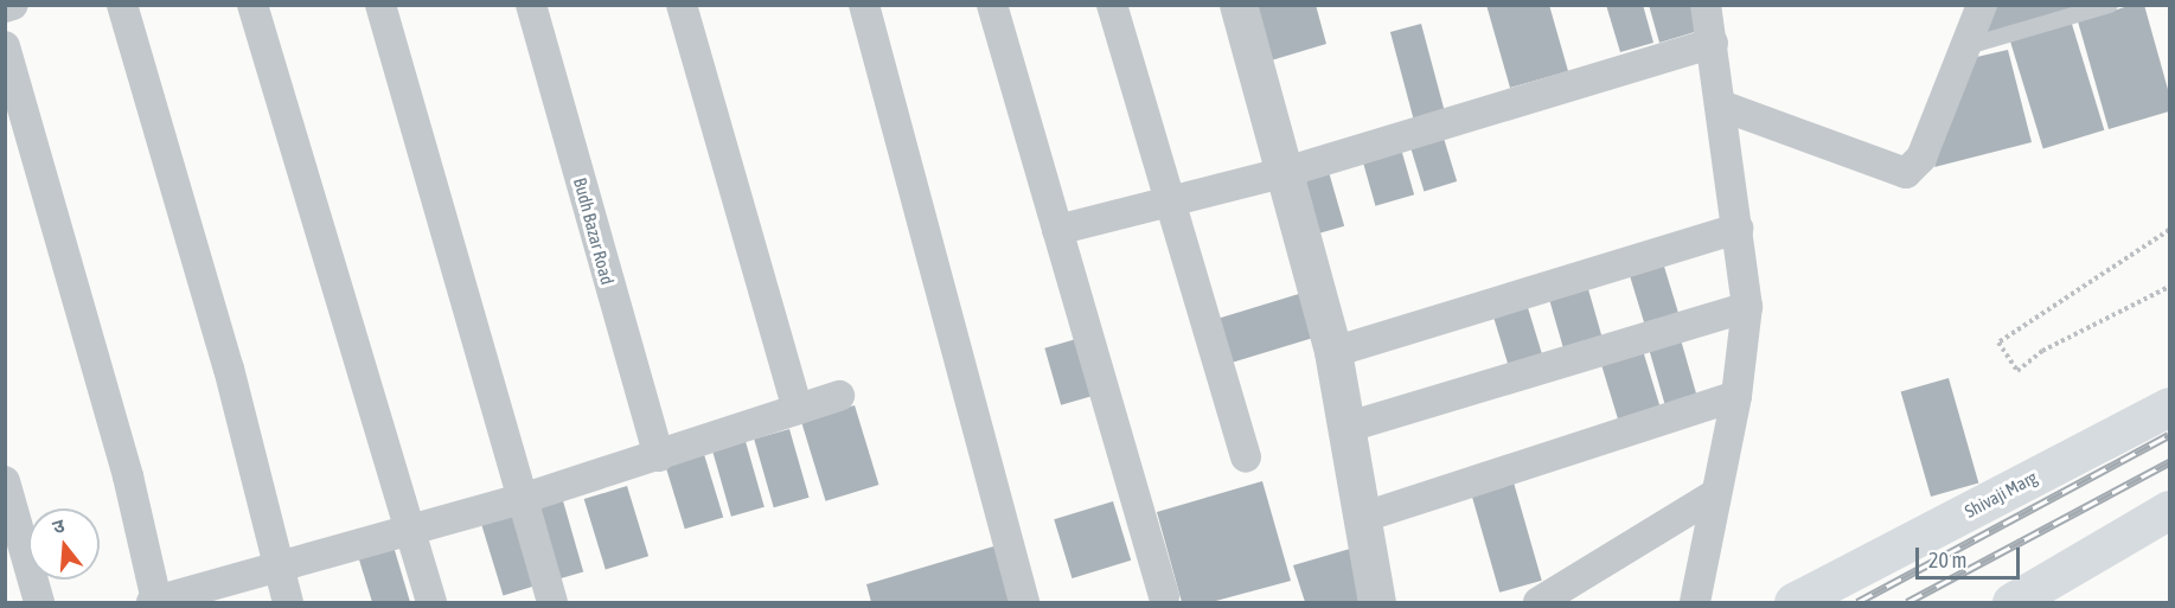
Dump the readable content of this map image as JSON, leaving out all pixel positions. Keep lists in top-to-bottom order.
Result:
{
  "streets": {
    "main road": ["Shivaji Marg"],
    "street": ["Budh Bazar Road"]
  },
  "scale_bar": "20 m",
  "north": "top"
}
